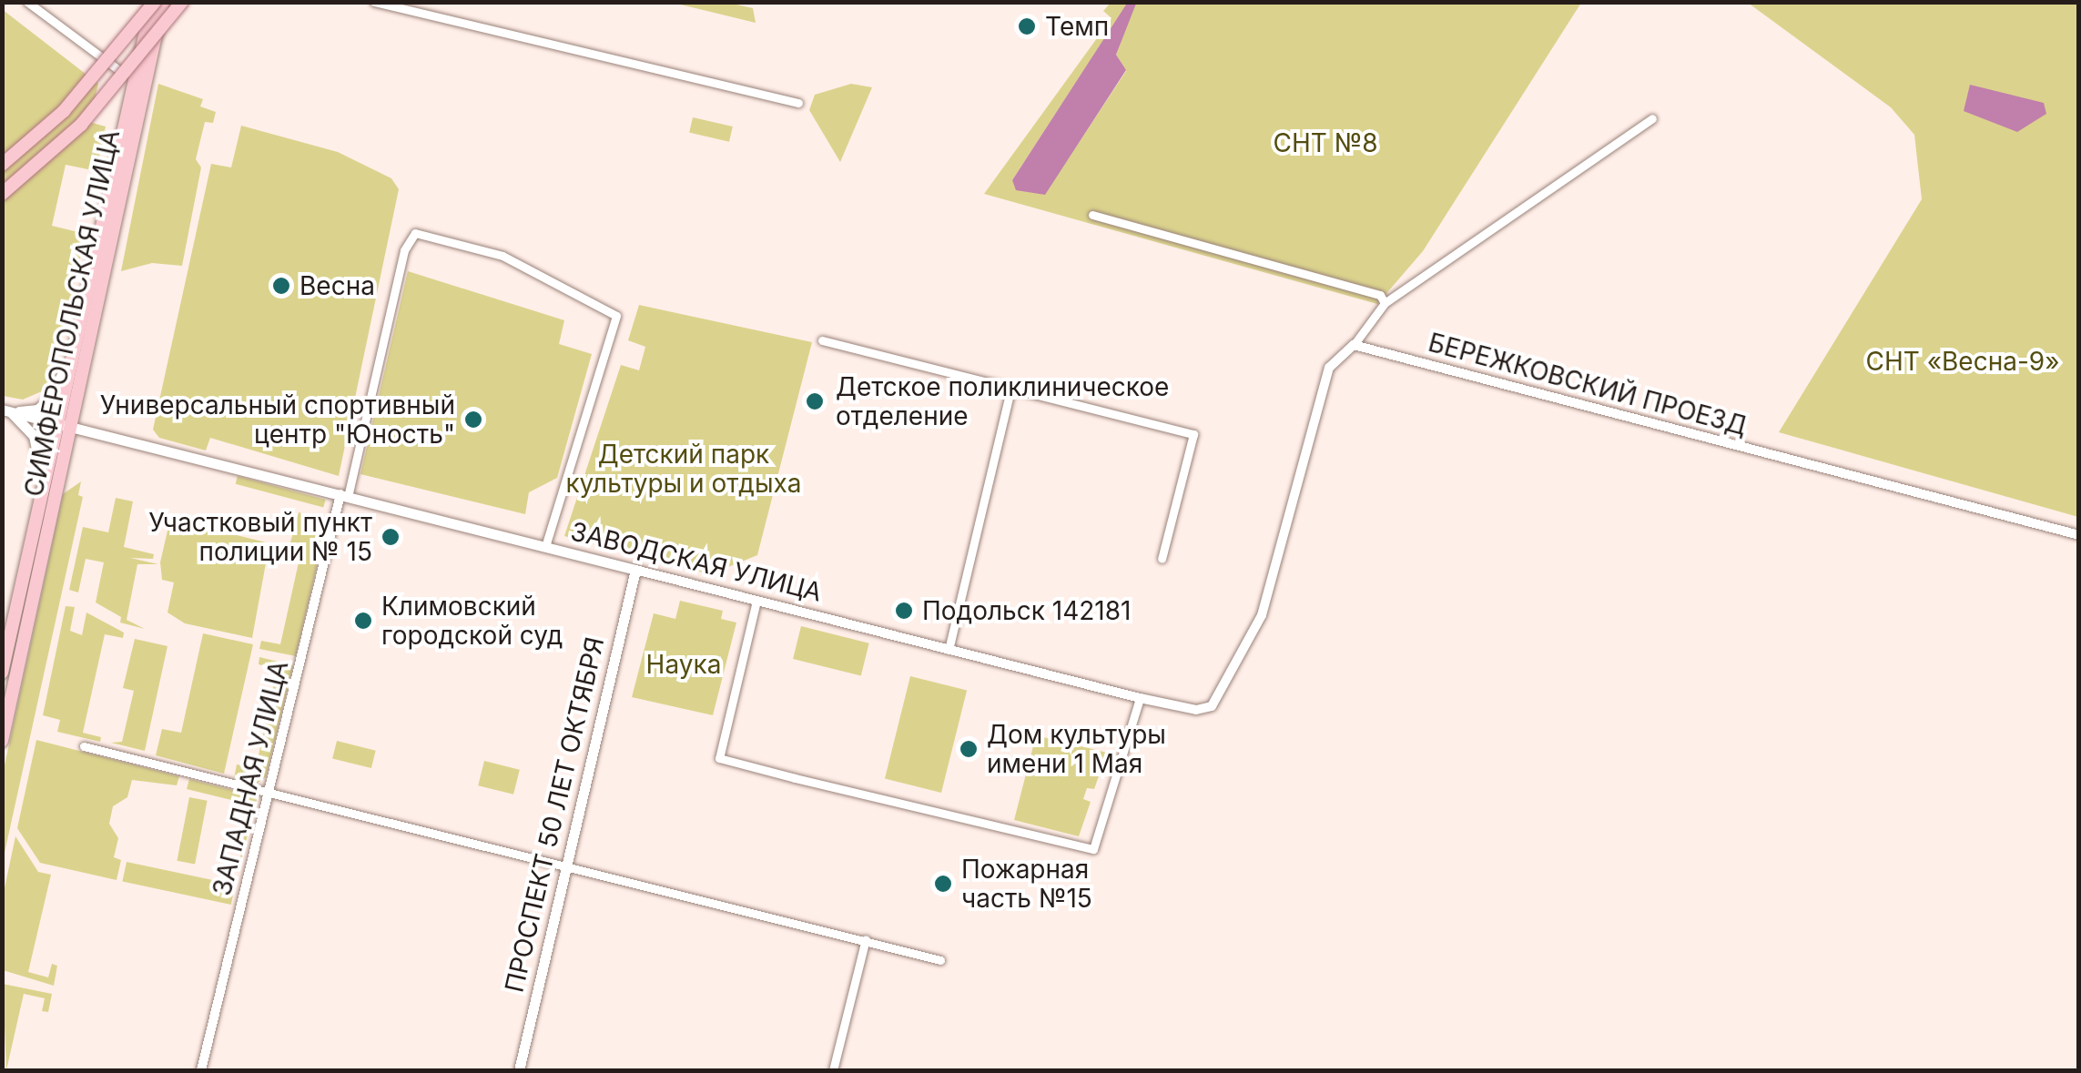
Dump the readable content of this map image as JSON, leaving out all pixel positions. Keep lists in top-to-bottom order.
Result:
{
  "streets": {
    "main road": ["СИМФЕРОПОЛЬСКАЯ УЛИЦА", "ЗАВОДСКАЯ УЛИЦА", "ПРОСПЕКТ 50 ЛЕТ ОКТЯБРЯ"],
    "street": ["БЕРЕЖКОВСКИЙ ПРОЕЗД", "ЗАПАДНАЯ УЛИЦА"]
  },
  "crossings": [
    ["СИМФЕРОПОЛЬСКАЯ УЛИЦА", "ЗАВОДСКАЯ УЛИЦА"],
    ["БЕРЕЖКОВСКИЙ ПРОЕЗД", "ЗАВОДСКАЯ УЛИЦА"],
    ["ЗАВОДСКАЯ УЛИЦА", "ЗАПАДНАЯ УЛИЦА"],
    ["ЗАВОДСКАЯ УЛИЦА", "ПРОСПЕКТ 50 ЛЕТ ОКТЯБРЯ"]
  ],
  "parks": [
    "СНТ №8",
    "СНТ «Весна-9»",
    "Детский парк культуры и отдыха",
    "Наука"
  ],
  "places": [
    "Темп",
    "Весна",
    "Детское поликлиническое отделение",
    "Универсальный спортивный центр \"Юность\"",
    "Участковый пункт полиции № 15",
    "Подольск 142181",
    "Климовский городской суд",
    "Дом культуры имени 1 Мая",
    "Пожарная часть №15"
  ]
}
